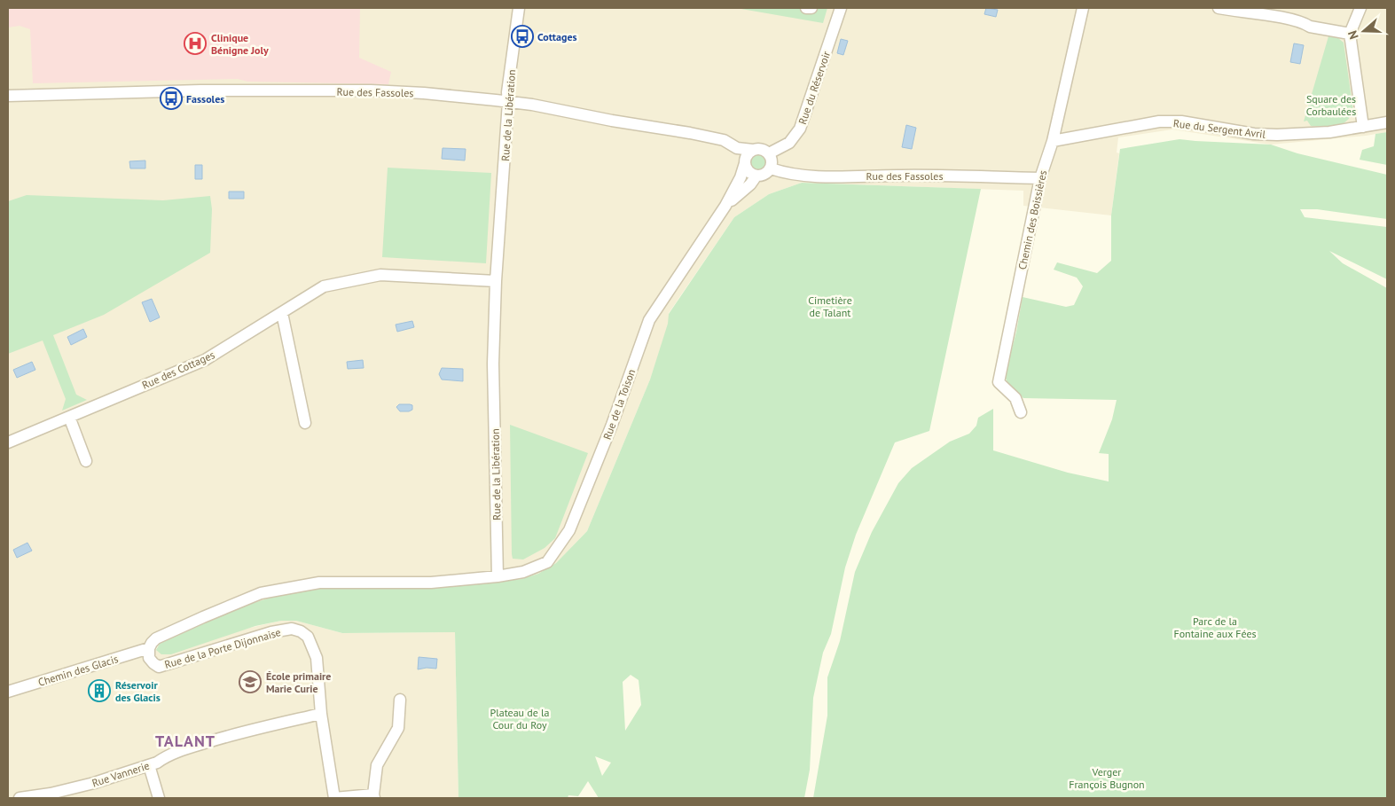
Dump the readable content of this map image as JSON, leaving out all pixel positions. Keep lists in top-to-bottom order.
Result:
{
  "streets": {
    "street": [
      "Rue du Réservoir",
      "Rue des Fassoles",
      "Rue de la Libération",
      "Rue du Sergent Avril",
      "Chemin des Boissières",
      "Rue des Cottages",
      "Rue de la Toison",
      "Rue de la Porte Dijonnaise",
      "Chemin des Glacis",
      "Rue Vannerie"
    ]
  },
  "crossings": [
    ["Rue du Réservoir", "Rue des Fassoles"],
    ["Rue du Réservoir", "Rue de la Toison"],
    ["Rue des Fassoles", "Rue de la Libération"],
    ["Rue des Fassoles", "Chemin des Boissières"],
    ["Rue des Fassoles", "Rue de la Toison"],
    ["Rue de la Libération", "Rue des Cottages"],
    ["Rue de la Libération", "Rue de la Toison"],
    ["Rue du Sergent Avril", "Chemin des Boissières"],
    ["Rue de la Porte Dijonnaise", "Chemin des Glacis"],
    ["Rue de la Porte Dijonnaise", "Rue Vannerie"]
  ],
  "districts": ["TALANT"],
  "parks": [
    "Square des Corbaulées",
    "Cimetière de Talant",
    "Parc de la Fontaine aux Fées",
    "Plateau de la Cour du Roy",
    "Verger François Bugnon"
  ],
  "places": {
    "bus stop": ["Cottages", "Fassoles"],
    "hospital": ["Clinique Bénigne Joly"],
    "school or university": ["École primaire Marie Curie"],
    "building": ["Réservoir des Glacis"]
  },
  "north": "left"
}
